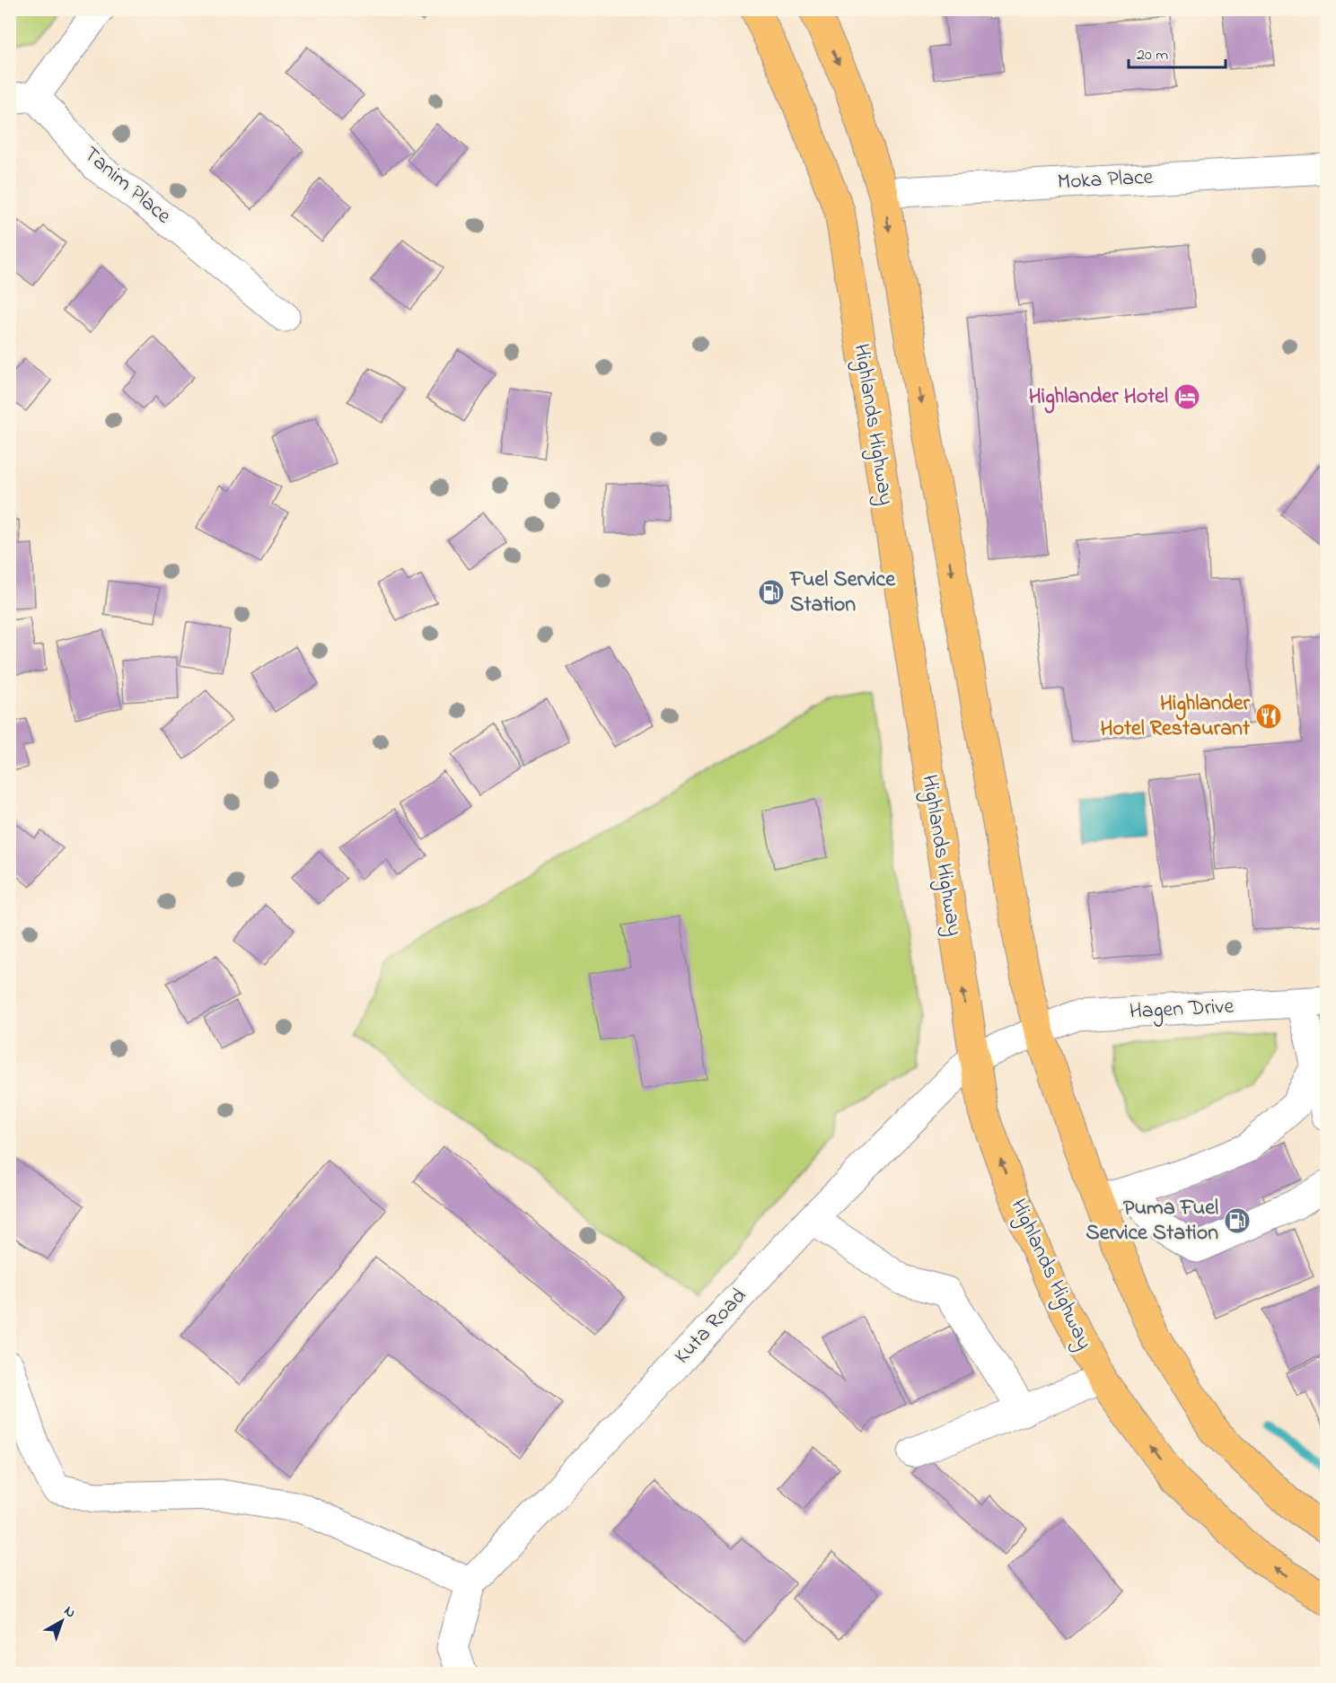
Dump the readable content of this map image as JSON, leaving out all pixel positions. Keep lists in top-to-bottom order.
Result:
{
  "streets": {
    "main road": ["Highlands Highway"],
    "street": [
      "Moka Place",
      "Tanim Place",
      "Hagen Drive",
      "Kuta Road"
    ]
  },
  "crossings": [
    ["Highlands Highway", "Kuta Road"],
    ["Hagen Drive", "Kuta Road"]
  ],
  "places": {
    "hotel": ["Highlander Hotel"],
    "fuel station": ["Fuel Service Station", "Puma Fuel Service Station"],
    "restaurant": ["Highlander Hotel Restaurant"]
  },
  "scale_bar": "20 m",
  "north": "top right"
}
